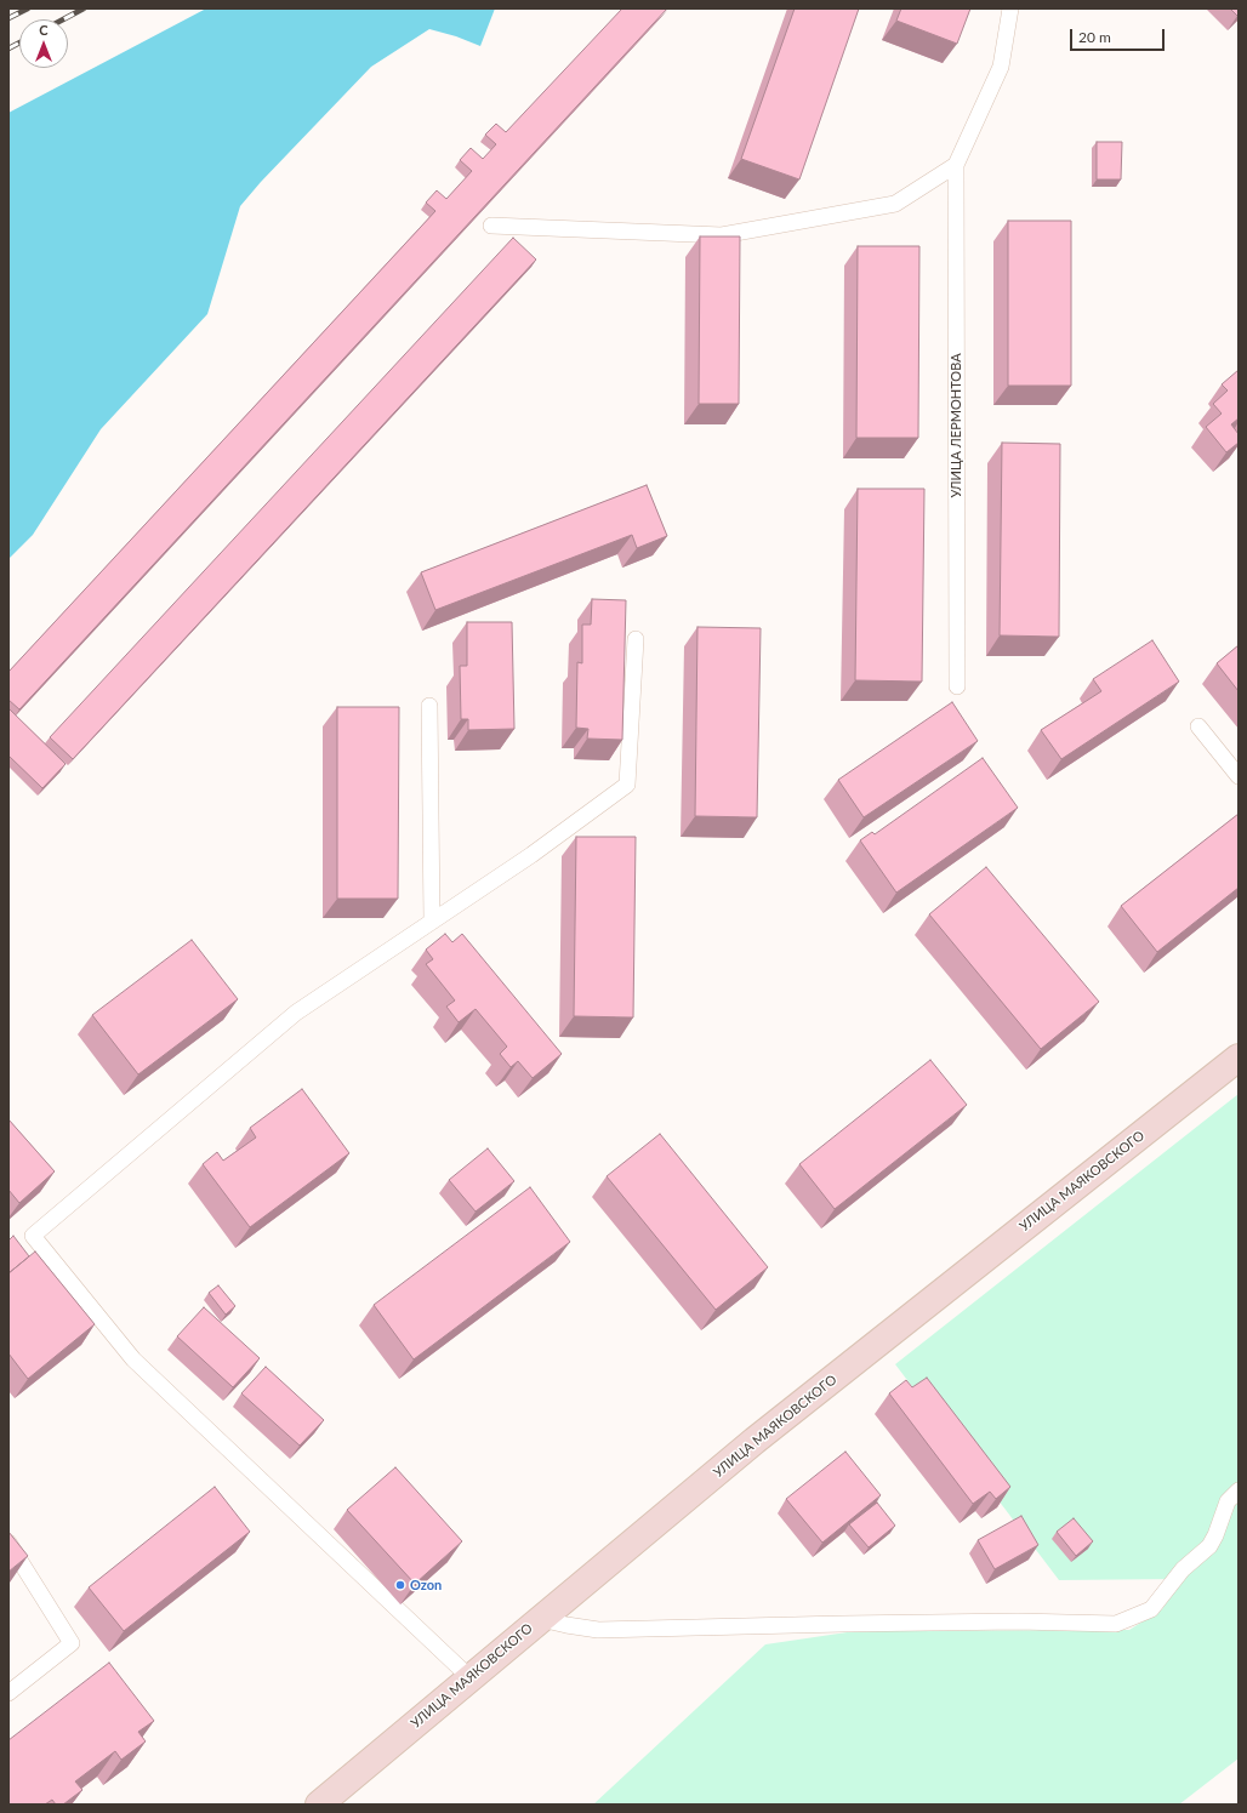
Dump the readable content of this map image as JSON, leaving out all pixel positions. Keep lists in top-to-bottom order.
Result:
{
  "streets": {
    "street": ["УЛИЦА МАЯКОВСКОГО"],
    "lane": ["УЛИЦА ЛЕРМОНТОВА"]
  },
  "places": ["Ozon"],
  "scale_bar": "20 m",
  "north": "top"
}
